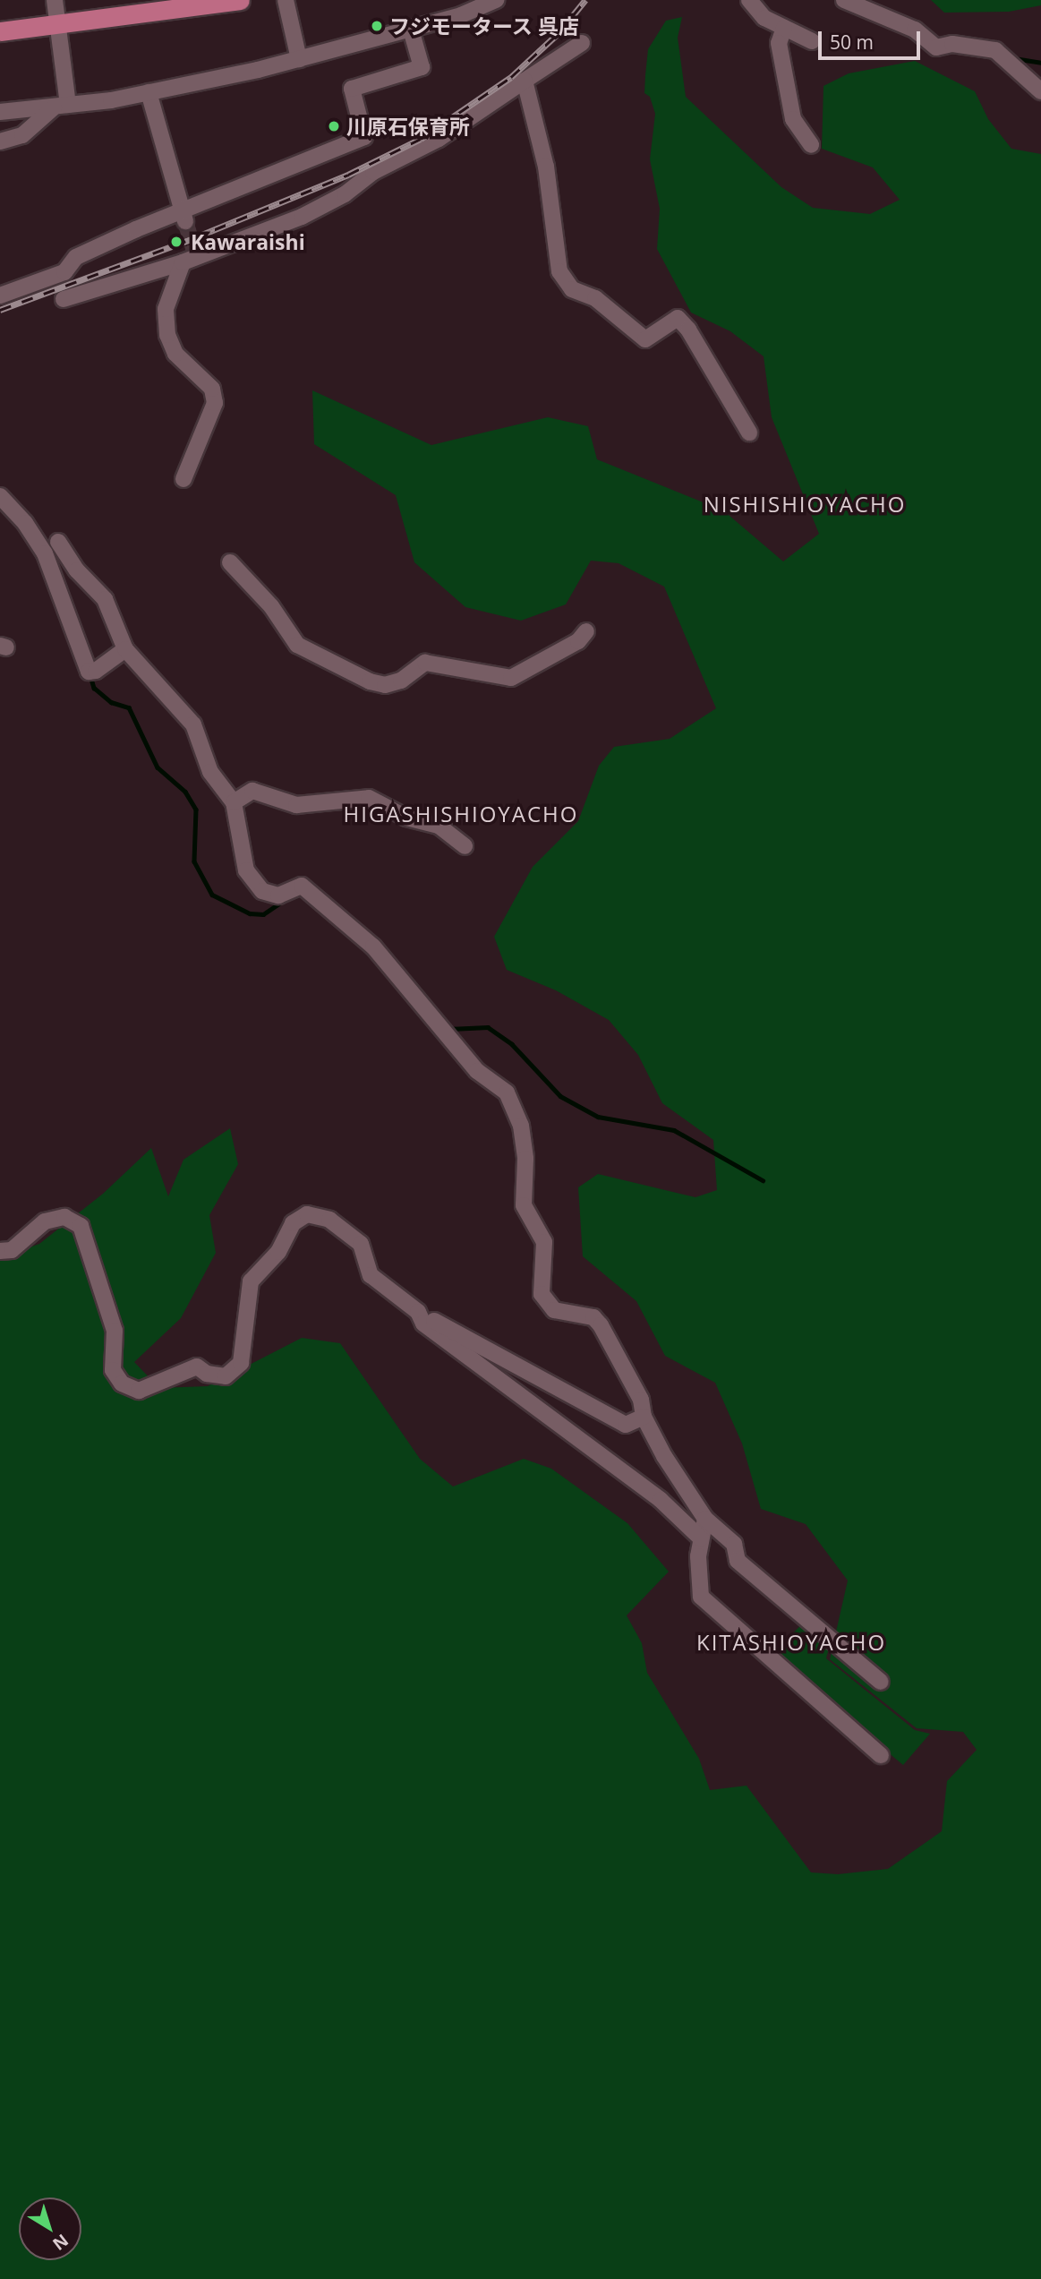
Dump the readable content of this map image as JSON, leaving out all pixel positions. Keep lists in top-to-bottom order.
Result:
{
  "districts": ["NISHISHIOYACHO", "HIGASHISHIOYACHO", "KITASHIOYACHO"],
  "places": ["フジモータース 呉店", "川原石保育所", "Kawaraishi"],
  "scale_bar": "50 m",
  "north": "bottom right"
}
